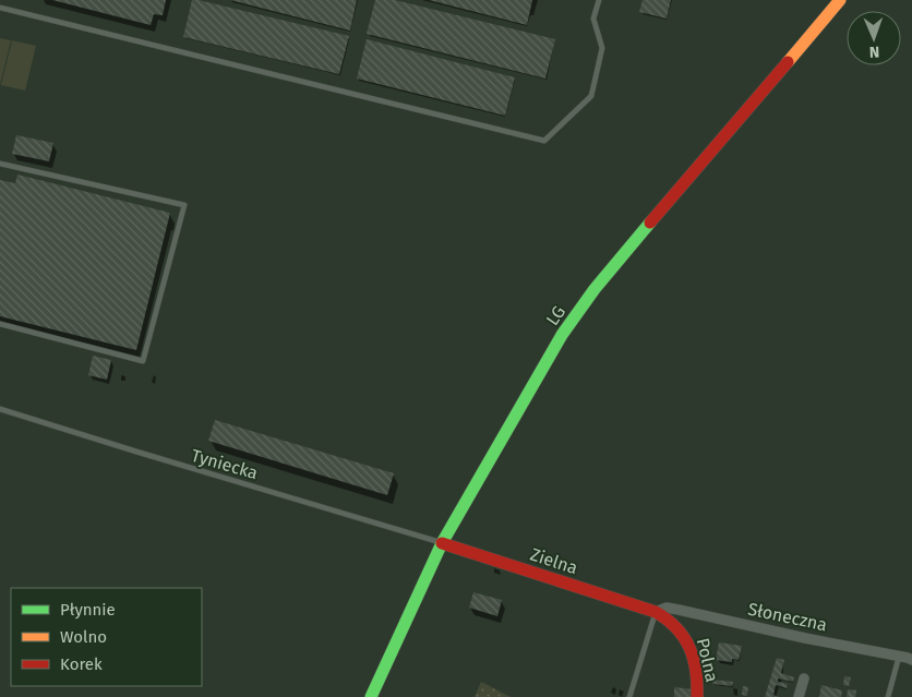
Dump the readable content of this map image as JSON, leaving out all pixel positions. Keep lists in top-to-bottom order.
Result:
{
  "streets": {
    "main road": ["LG", "Zielna", "Polna"],
    "street": ["Słoneczna"],
    "lane": ["Tyniecka"]
  },
  "crossings": [
    ["LG", "Tyniecka"],
    ["LG", "Zielna"],
    ["Tyniecka", "Zielna"],
    ["Zielna", "Słoneczna"],
    ["Zielna", "Polna"],
    ["Słoneczna", "Polna"]
  ],
  "legend": ["Płynnie", "Wolno", "Korek"],
  "north": "bottom"
}
